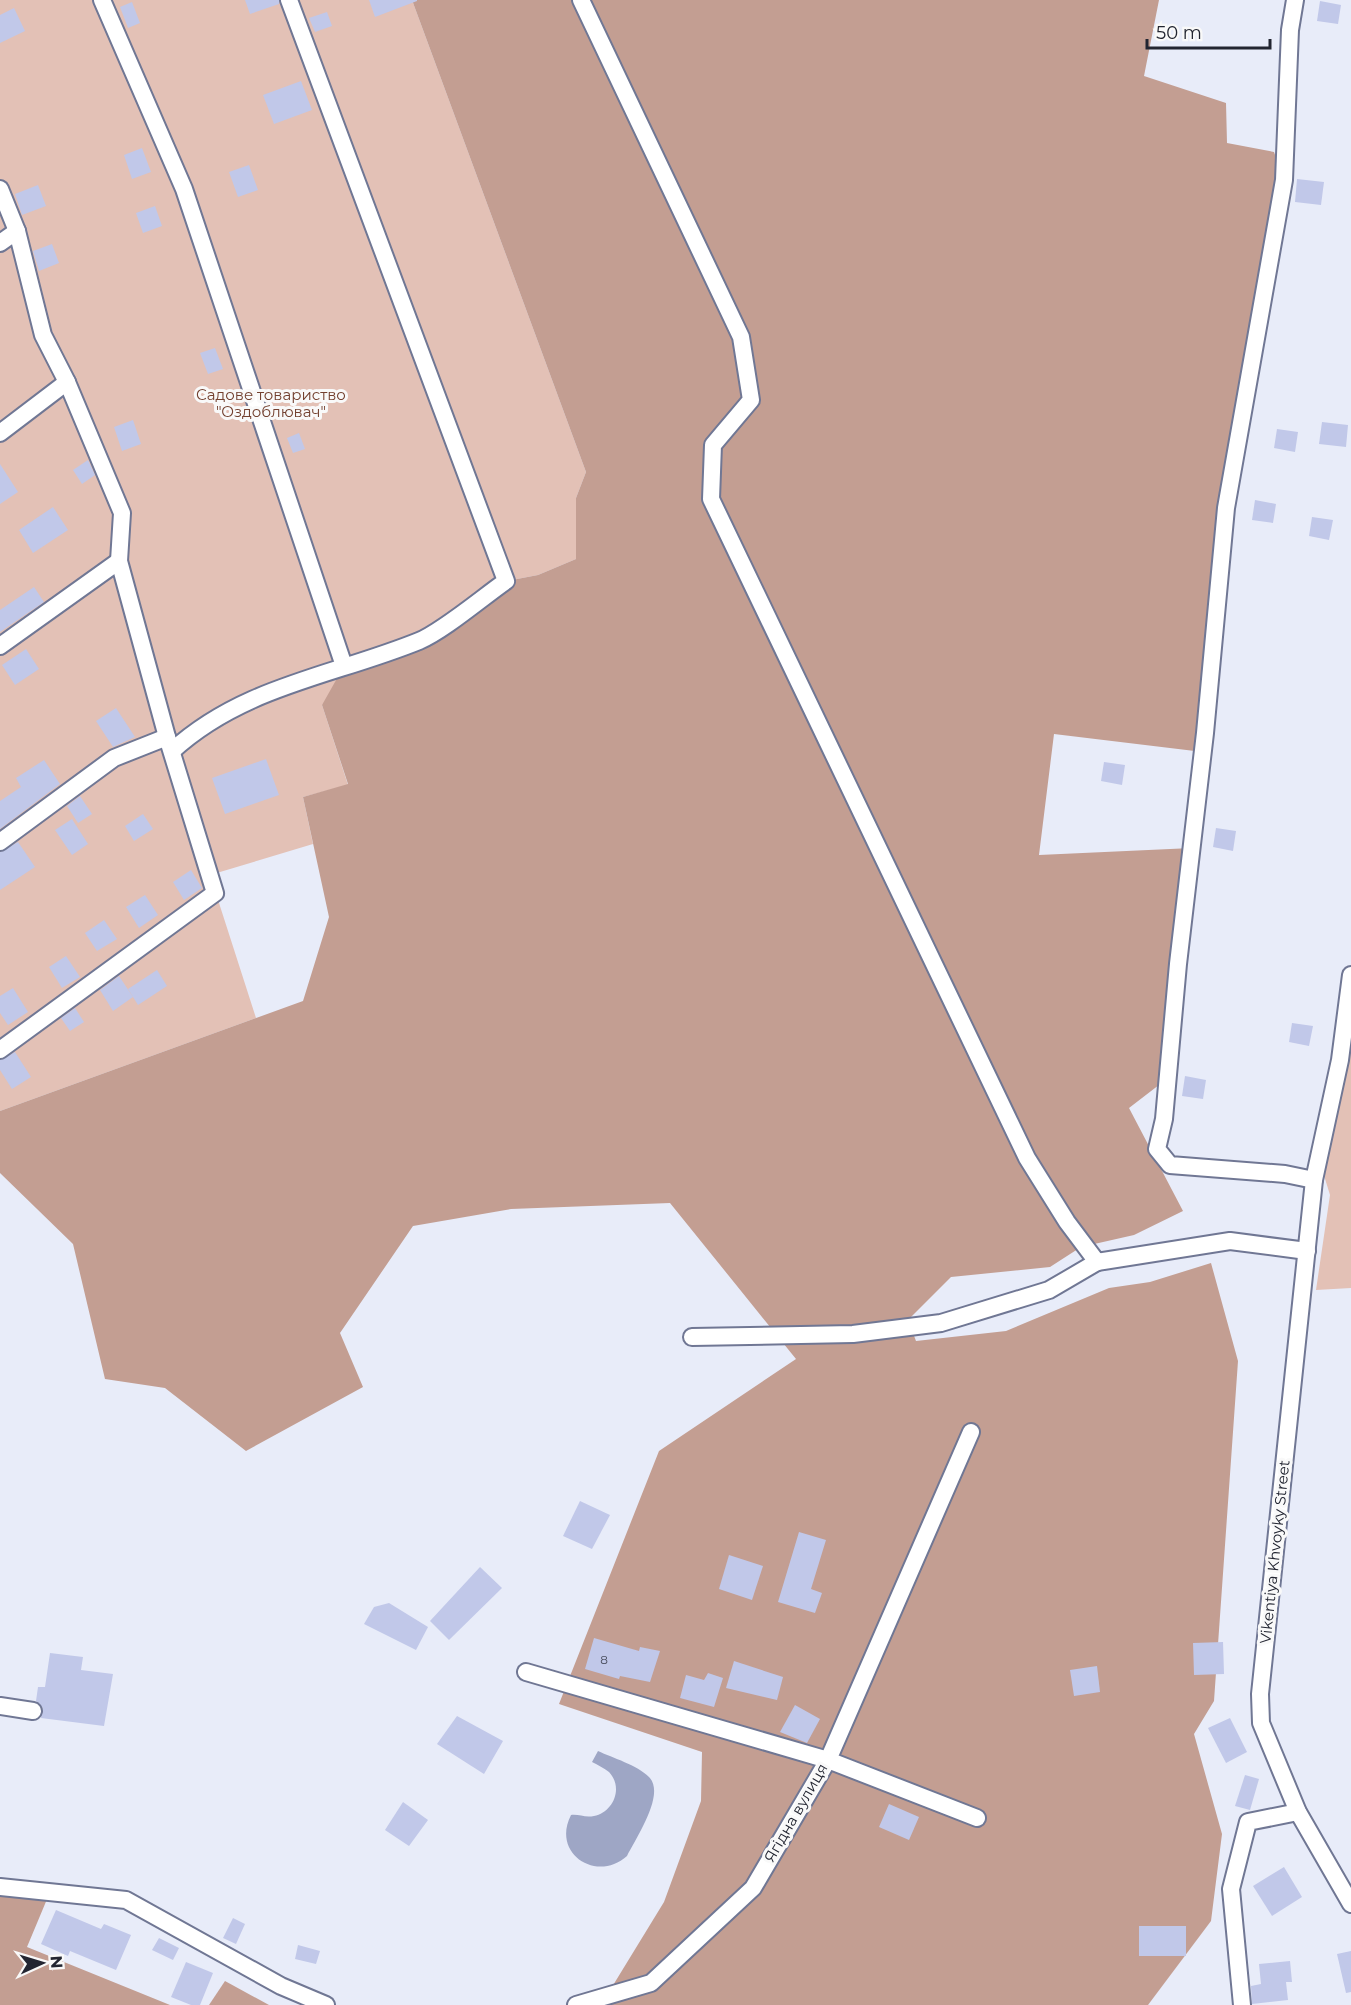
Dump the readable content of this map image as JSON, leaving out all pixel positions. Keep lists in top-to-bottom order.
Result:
{
  "streets": {
    "street": ["Vikentiya Khvoyky Street", "Ягідна вулиця"]
  },
  "parks": ["Садове товариство \"Оздоблювач\""],
  "house_numbers": ["8"],
  "scale_bar": "50 m",
  "north": "right"
}
